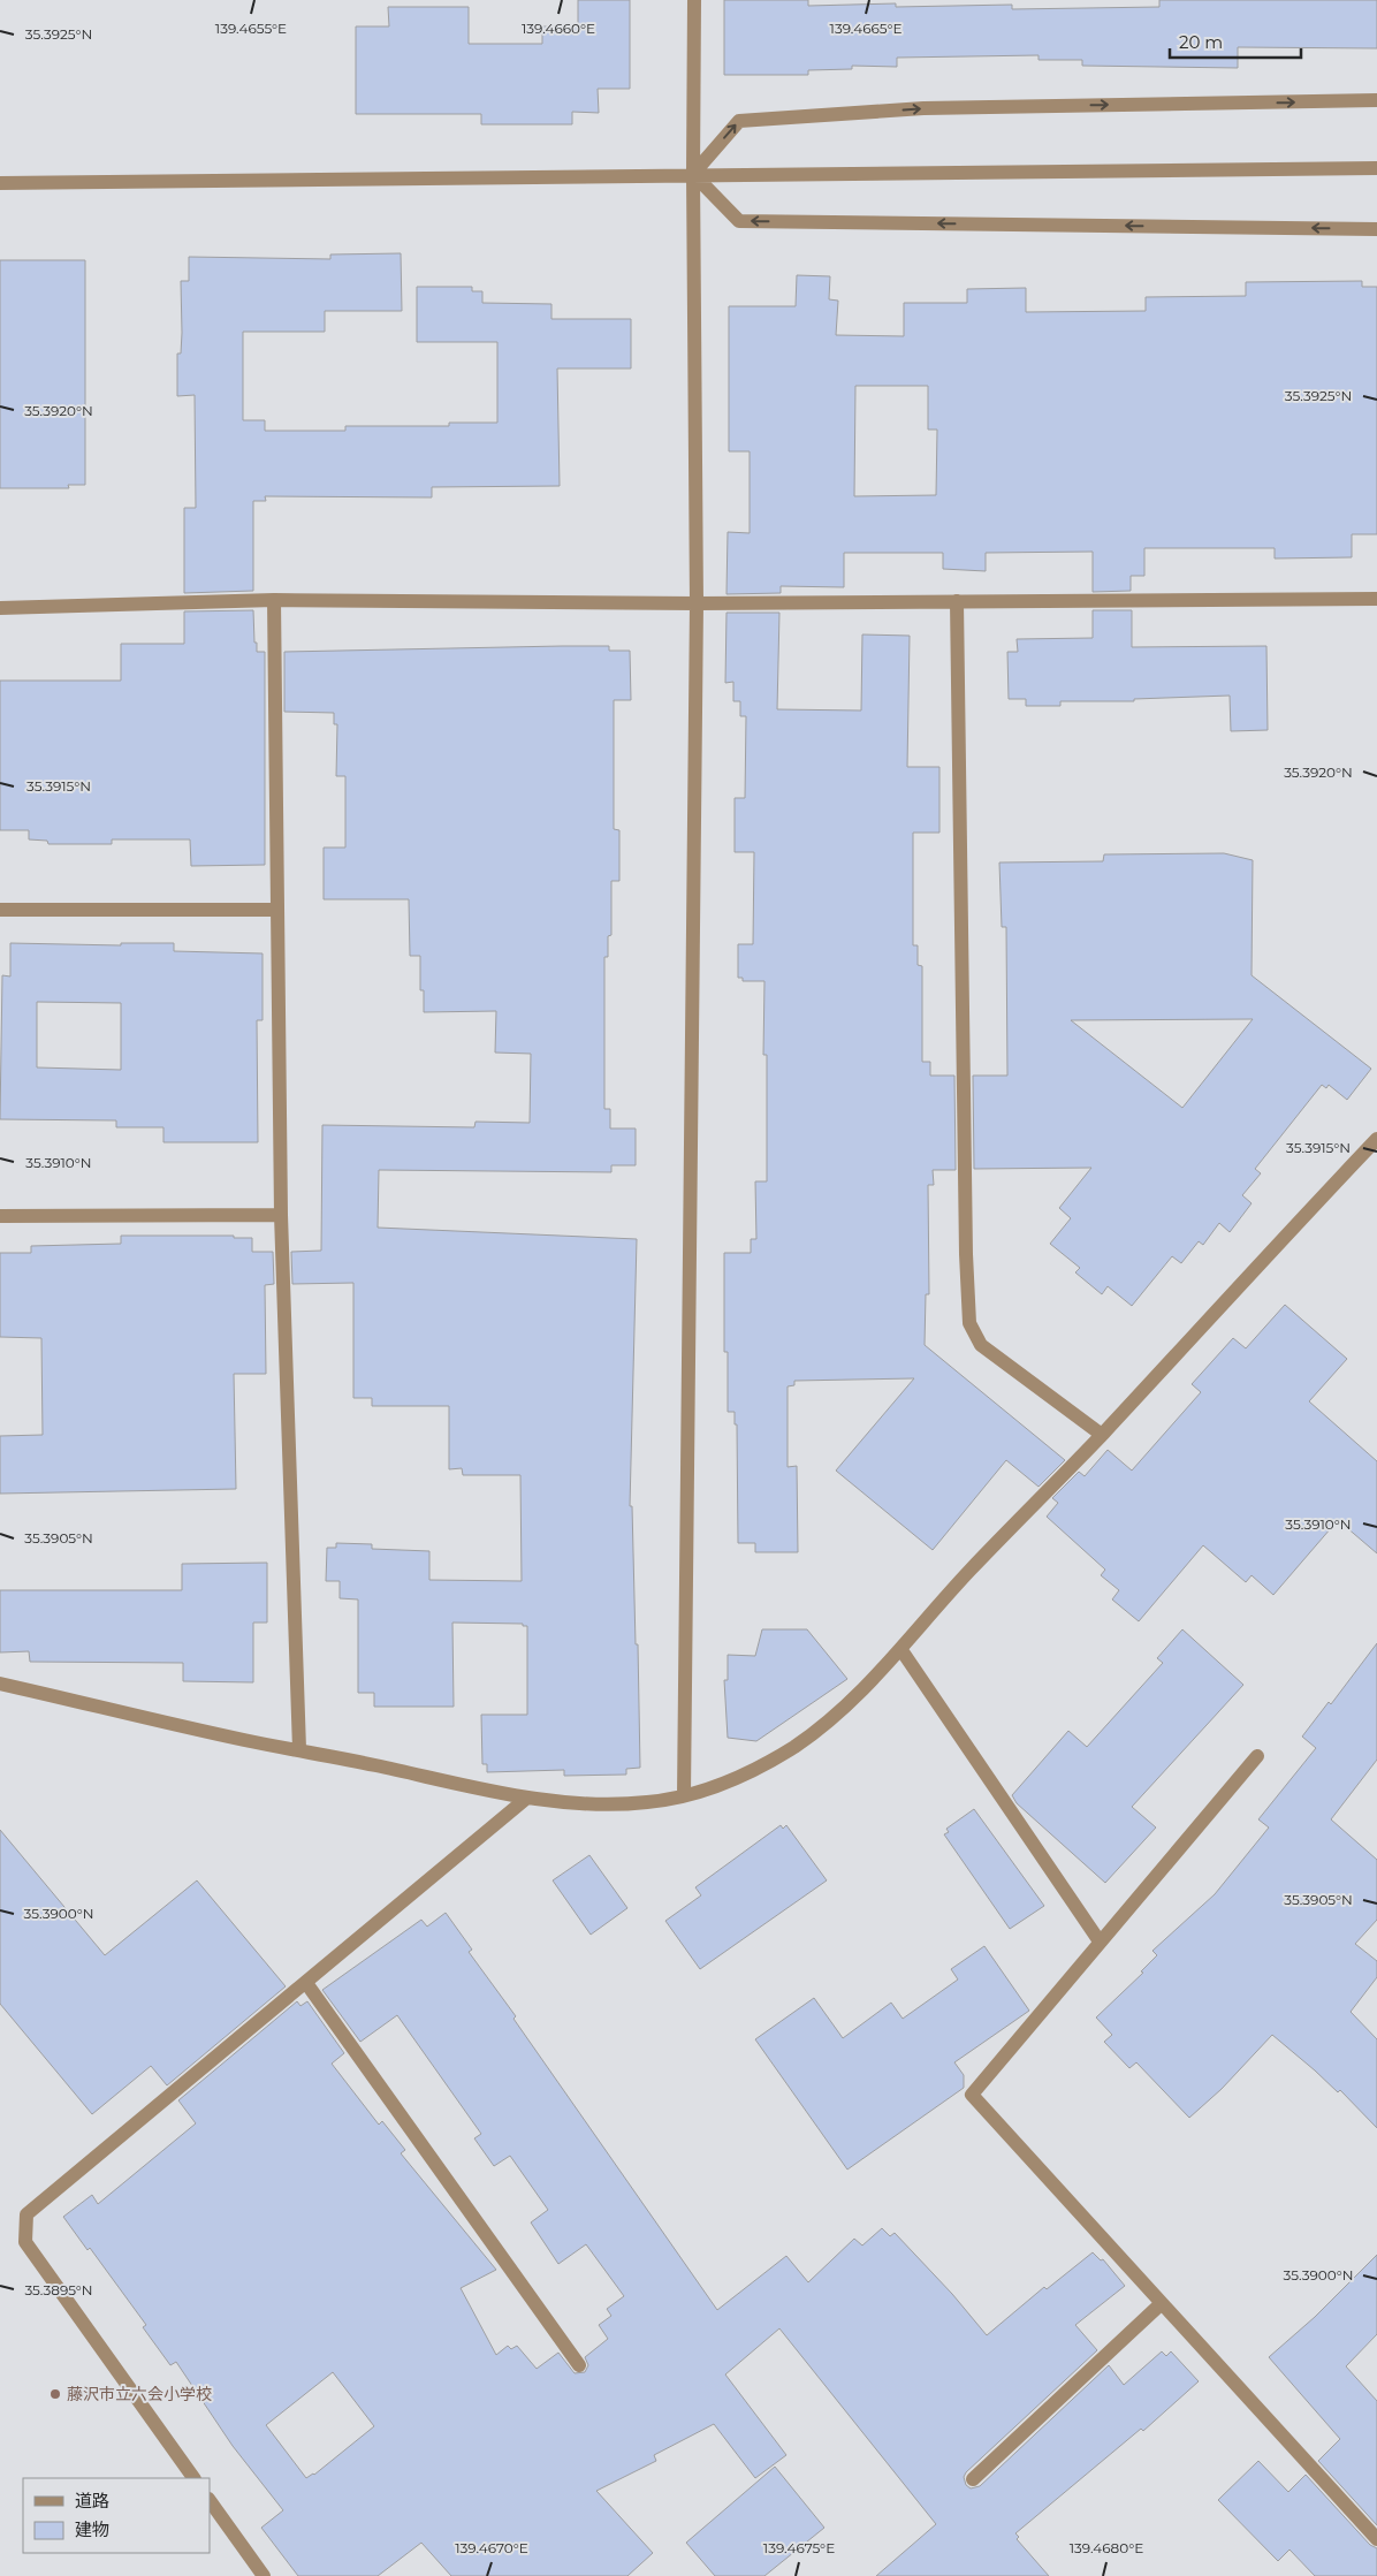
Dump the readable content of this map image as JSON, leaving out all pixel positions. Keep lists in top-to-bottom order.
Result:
{
  "places": ["藤沢市立六会小学校"],
  "legend": ["道路", "建物"],
  "scale_bar": "20 m",
  "coordinates": [
    "139.4655°E",
    "139.4660°E",
    "139.4665°E",
    "35.3925°N",
    "35.3920°N",
    "35.3915°N",
    "35.3910°N",
    "35.3905°N",
    "35.3900°N",
    "35.3895°N",
    "139.4670°E",
    "139.4675°E",
    "139.4680°E"
  ]
}
